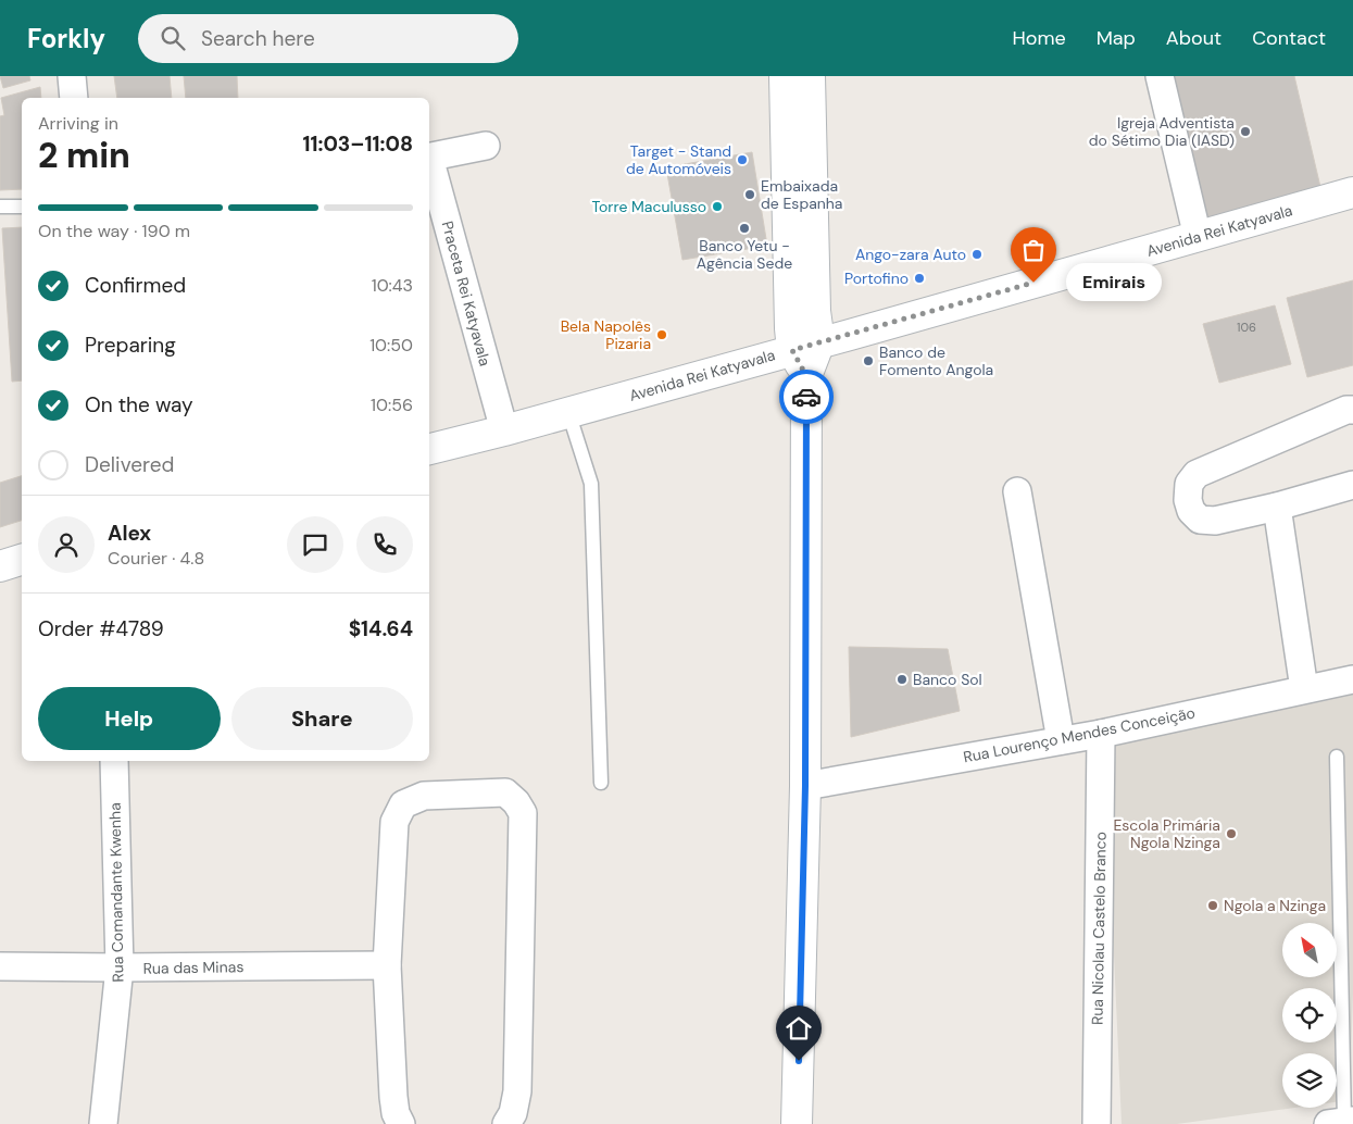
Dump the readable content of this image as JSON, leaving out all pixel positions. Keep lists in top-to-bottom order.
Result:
{
  "streets": {
    "street": [
      "Avenida Rei Katyavala",
      "Praceta Rei Katyavala",
      "Rua Lourenço Mendes Conceição",
      "Rua Comandante Kwenha",
      "Rua Nicolau Castelo Branco",
      "Rua das Minas"
    ]
  },
  "crossings": [
    ["Avenida Rei Katyavala", "Praceta Rei Katyavala"],
    ["Rua Lourenço Mendes Conceição", "Rua Nicolau Castelo Branco"],
    ["Rua Comandante Kwenha", "Rua das Minas"]
  ],
  "places": [
    "Igreja Adventista do Sétimo Dia (IASD)",
    "Target - Stand de Automóveis",
    "Embaixada de Espanha",
    "Torre Maculusso",
    "Banco Yetu - Agência Sede",
    "Ango-zara Auto",
    "Portofino",
    "Emirais",
    "Bela Napolês Pizaria",
    "Banco de Fomento Angola",
    "Banco Sol",
    "Escola Primária Ngola Nzinga",
    "Ngola a Nzinga"
  ],
  "house_numbers": ["106"],
  "north": "top left",
  "page": {
    "header": "Forkly",
    "search": "Search here",
    "nav": [
      "Home",
      "Map",
      "About",
      "Contact"
    ],
    "heading": ["2 min", "Arriving in", "11:03–11:08"],
    "panel": [
      "Alex",
      "Courier · 4.8",
      "Order #4789",
      "$14.64"
    ],
    "bar": "On the way · 190 m",
    "list": [
      ["Confirmed", "10:43"],
      ["Preparing", "10:50"],
      ["On the way", "10:56"],
      "Delivered"
    ],
    "bubble": "Emirais",
    "buttons": ["Help", "Share"]
  }
}
